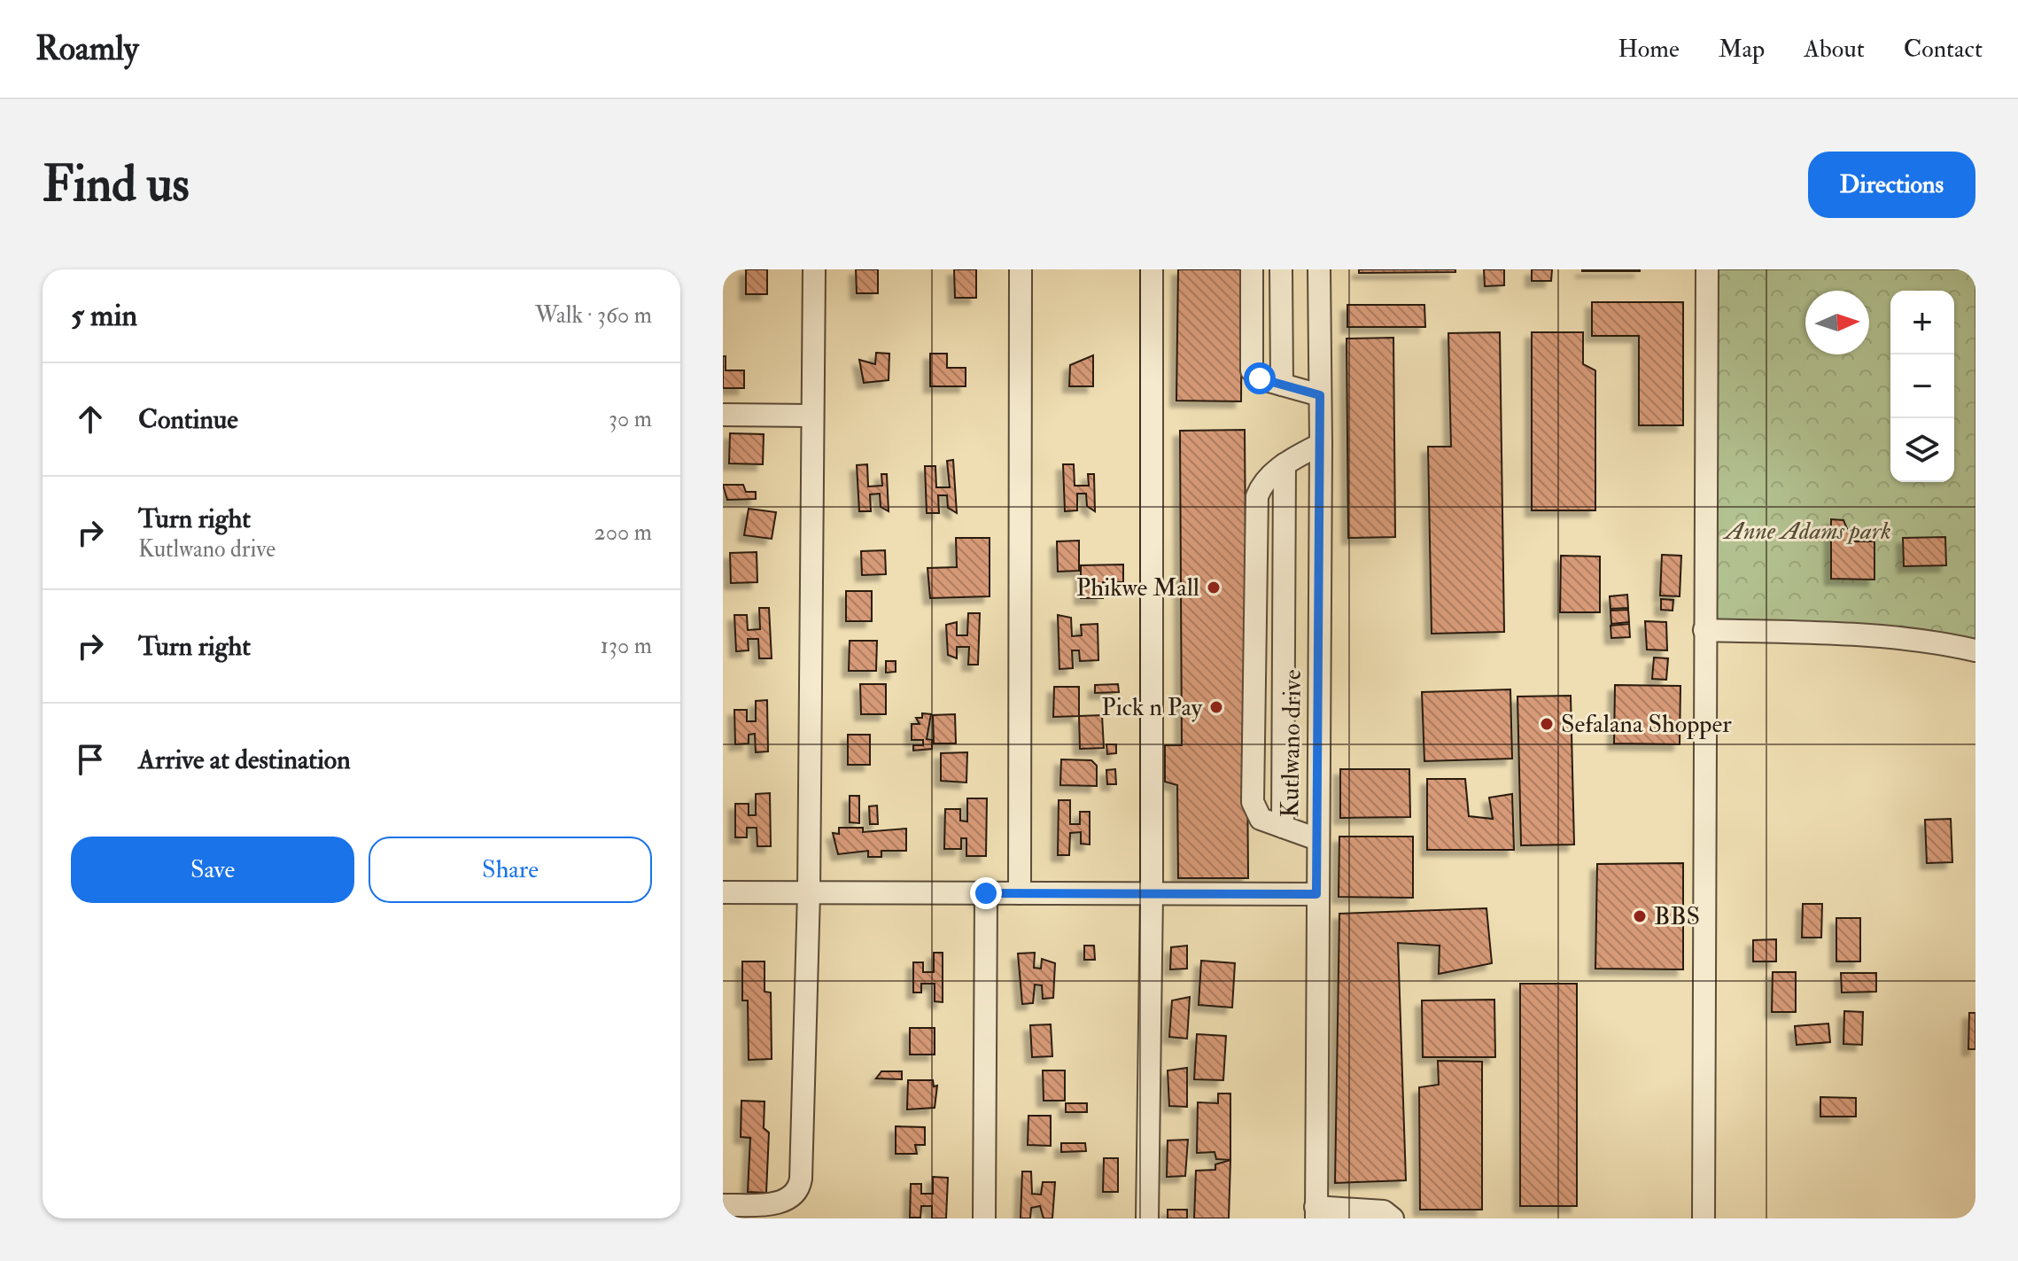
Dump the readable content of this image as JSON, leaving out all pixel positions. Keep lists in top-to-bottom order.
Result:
{
  "streets": {
    "street": ["Kutlwano drive"]
  },
  "parks": ["Anne Adams park"],
  "places": [
    "Phikwe Mall",
    "Pick n Pay",
    "Sefalana Shopper",
    "BBS"
  ],
  "north": "right",
  "page": {
    "header": "Roamly",
    "nav": [
      "Home",
      "Map",
      "About",
      "Contact"
    ],
    "buttons": [
      "Directions",
      ["Save", "Share"]
    ],
    "title": "Find us",
    "heading": ["5 min", "Walk · 360 m"],
    "map_buttons": ["+", "−"],
    "list": [
      ["Continue", "30 m"],
      ["Turn right", "Kutlwano drive", "200 m"],
      ["Turn right", "130 m"],
      "Arrive at destination"
    ]
  }
}
